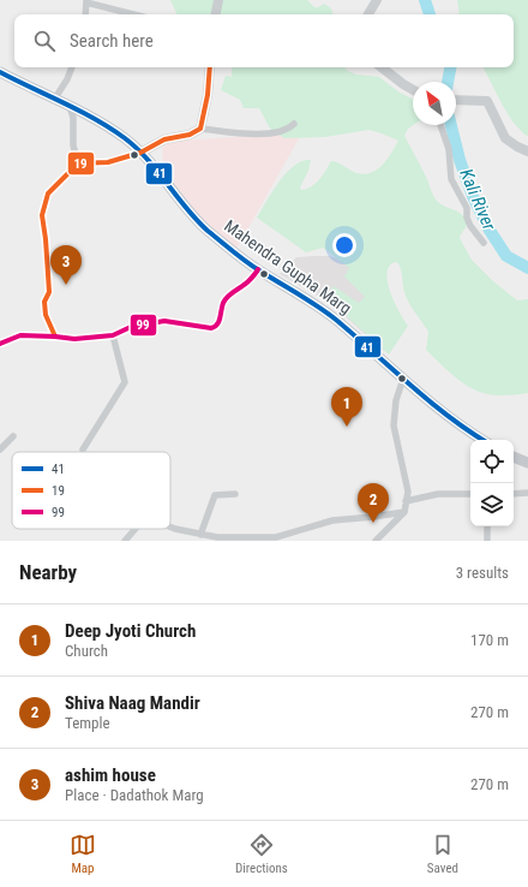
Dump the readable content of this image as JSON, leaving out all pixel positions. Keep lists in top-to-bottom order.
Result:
{
  "streets": {
    "main road": ["Mahendra Gupha Marg"]
  },
  "water": ["Kali River"],
  "lines": ["transit line 19", "transit line 41", "transit line 99"],
  "legend": ["41", "19", "99"],
  "north": "top left",
  "page": {
    "search": "Search here",
    "pins": ["3", "1", "2"],
    "heading": ["Nearby", "3 results"],
    "list": [
      {
        "mark": "1",
        "name": "Deep Jyoti Church",
        "note": "Church",
        "value": "170 m"
      },
      {
        "mark": "2",
        "name": "Shiva Naag Mandir",
        "note": "Temple",
        "value": "270 m"
      },
      {
        "mark": "3",
        "name": "ashim house",
        "note": "Place · Dadathok Marg",
        "value": "270 m"
      }
    ],
    "nav": ["Map", "Directions", "Saved"]
  }
}
